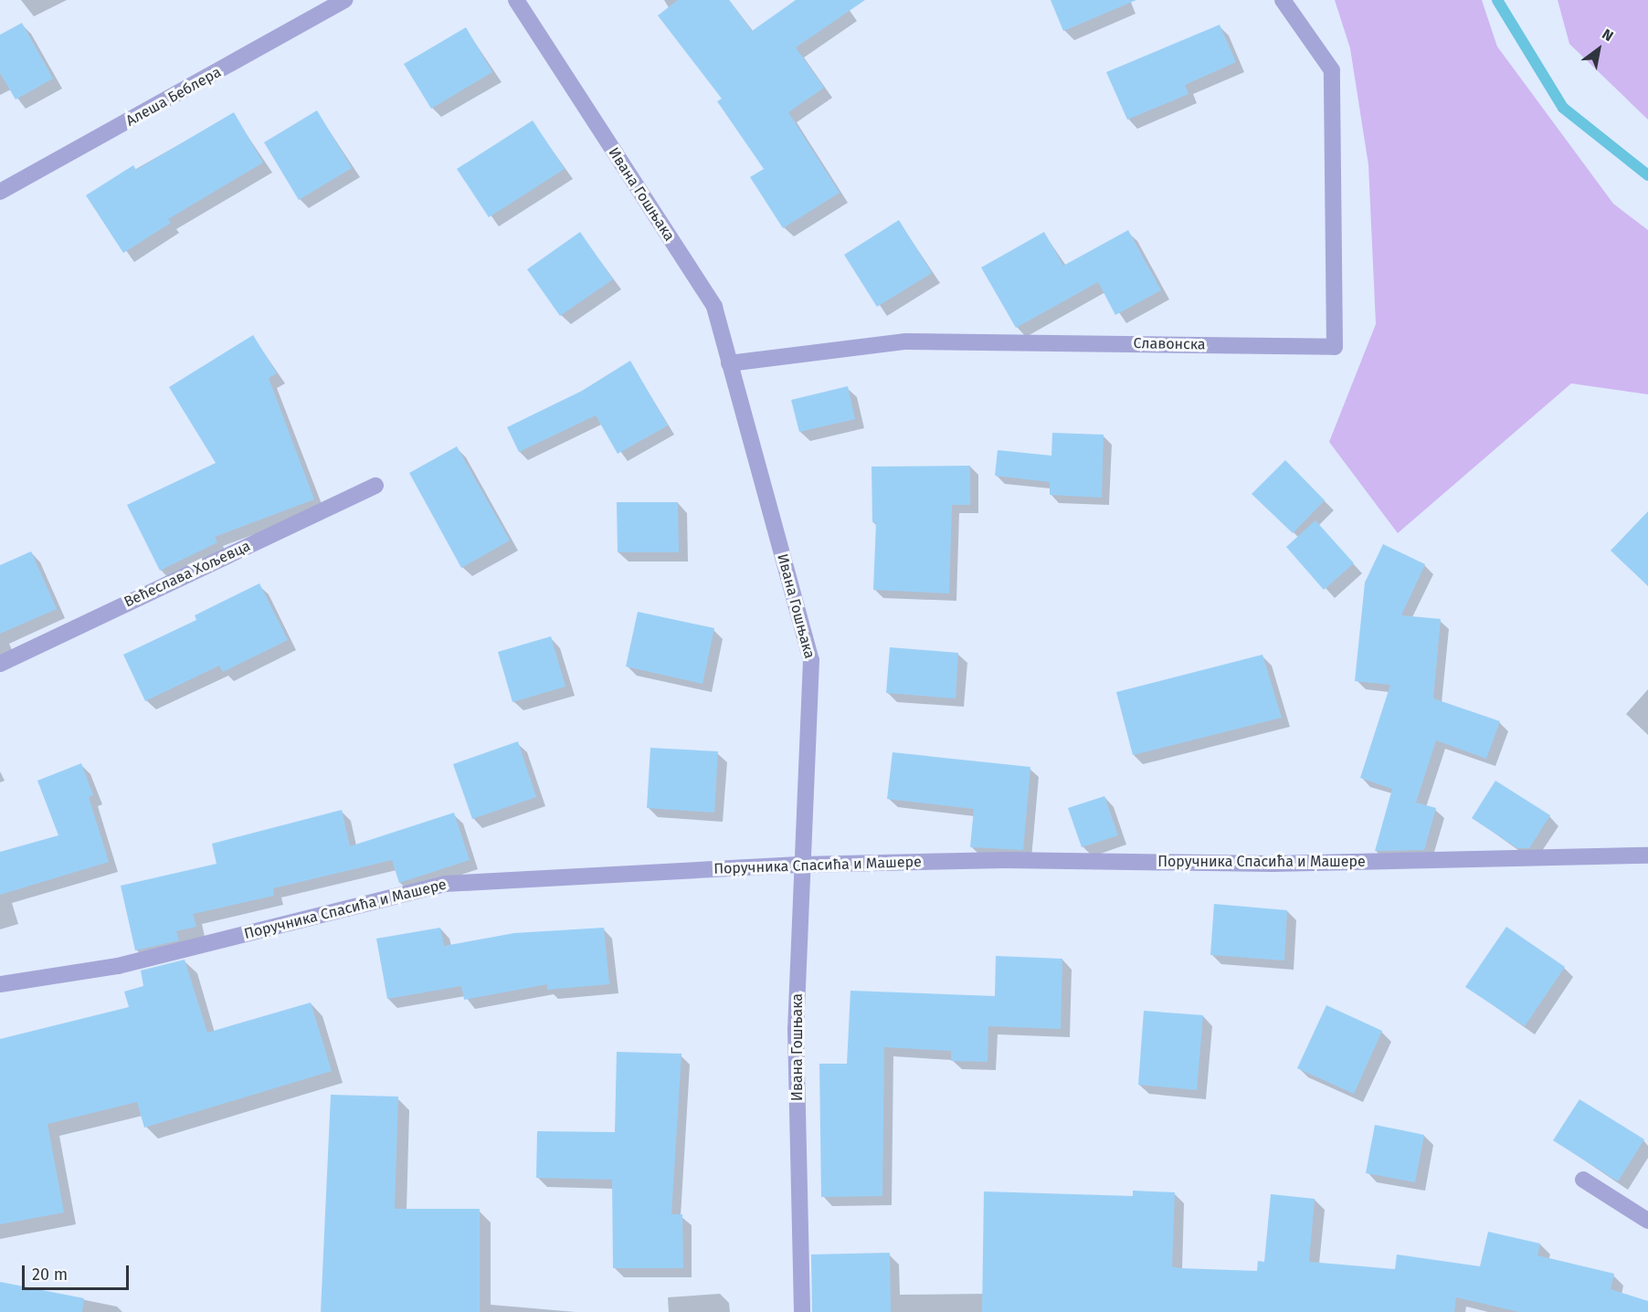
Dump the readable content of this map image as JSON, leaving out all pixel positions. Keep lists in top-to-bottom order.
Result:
{
  "streets": {
    "street": [
      "Алеша Беблера",
      "Ивана Гошњака",
      "Славонска",
      "Већеслава Хољевца",
      "Поручника Спасића и Машере"
    ]
  },
  "crossings": [
    ["Ивана Гошњака", "Славонска"],
    ["Ивана Гошњака", "Поручника Спасића и Машере"]
  ],
  "scale_bar": "20 m",
  "north": "top right"
}
